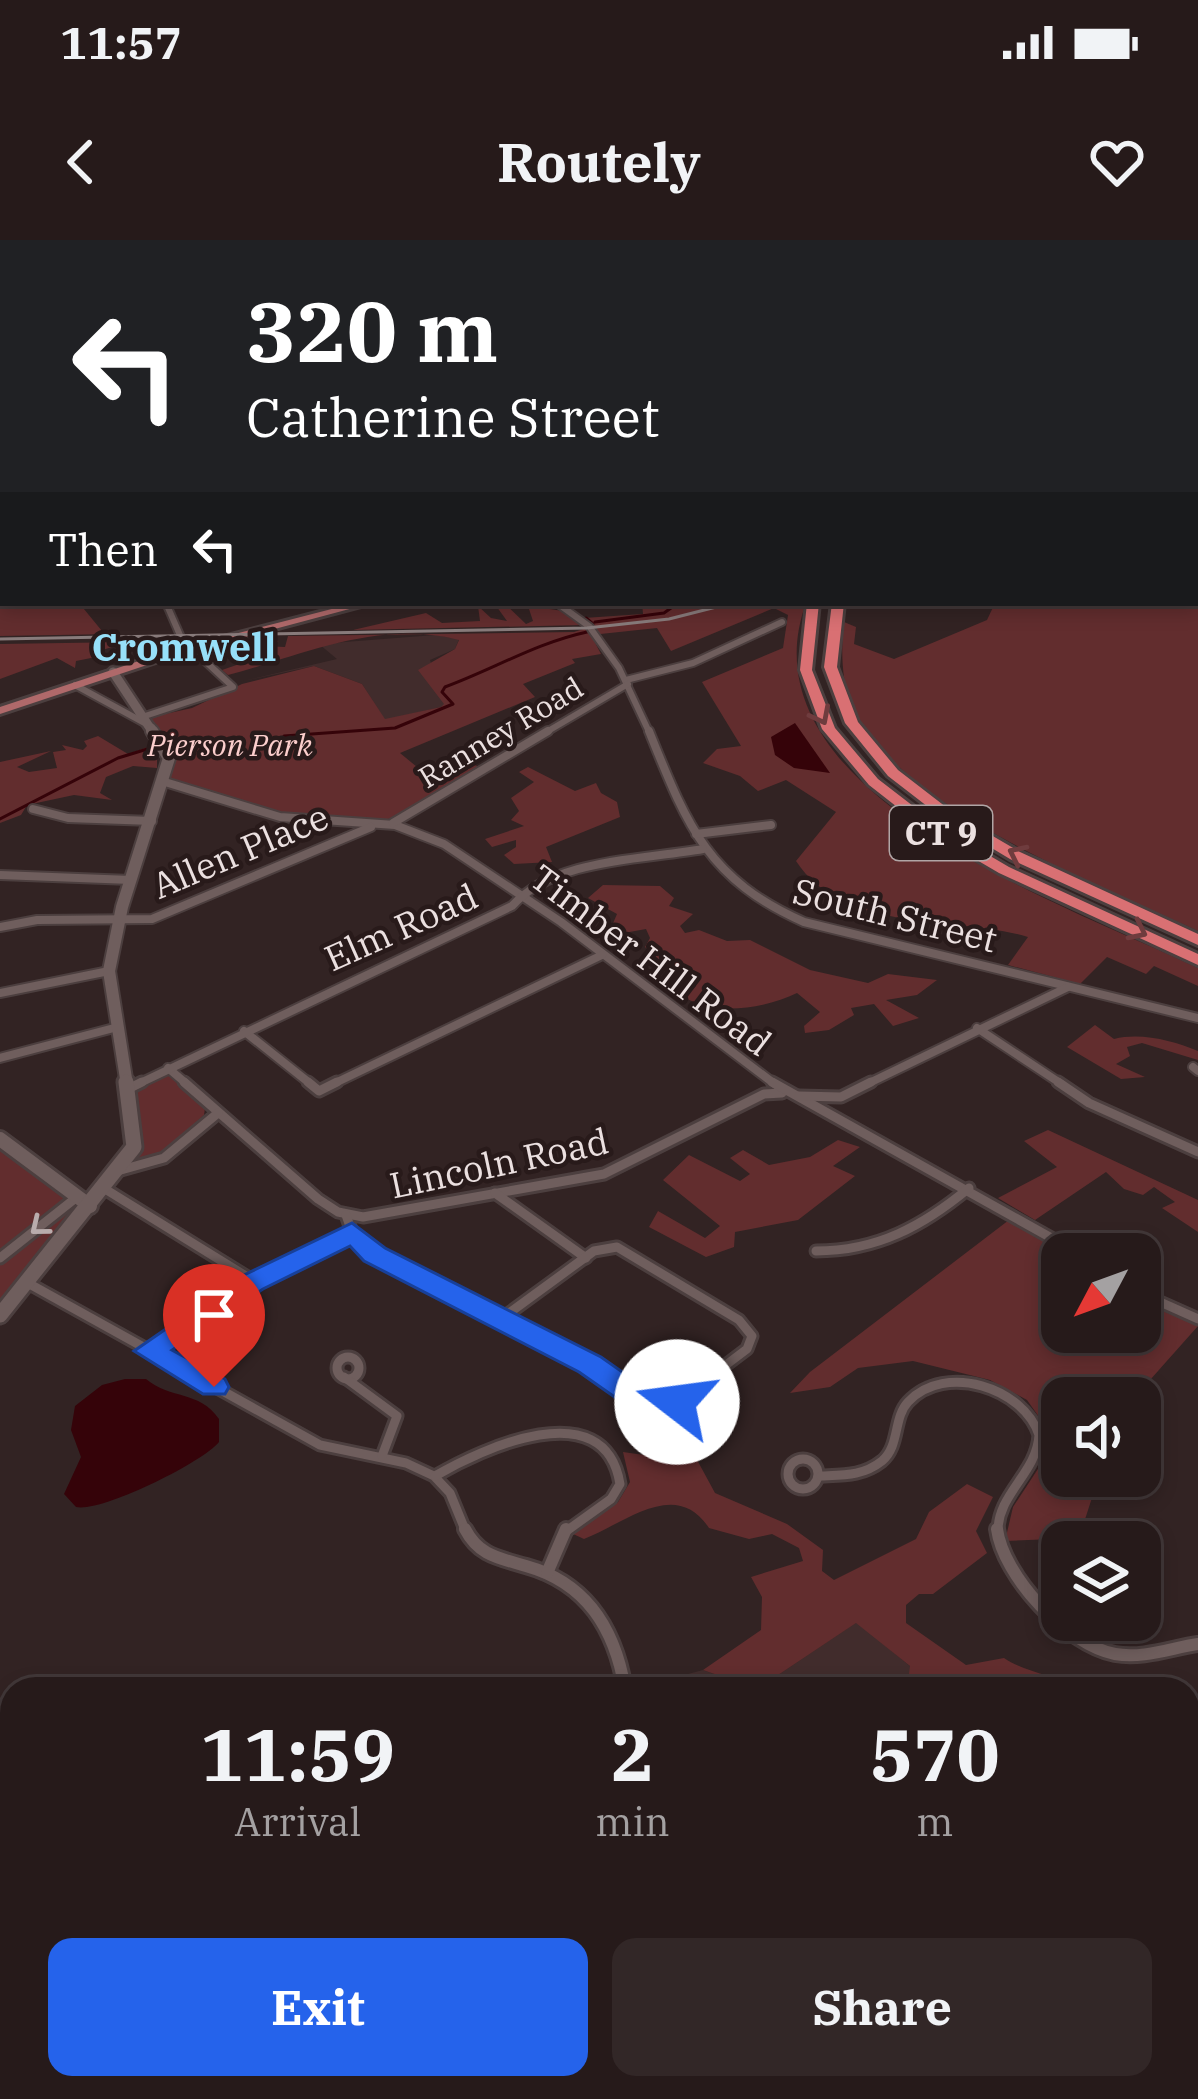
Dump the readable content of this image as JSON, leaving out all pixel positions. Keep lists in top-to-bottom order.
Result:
{
  "streets": {
    "highway": ["CT 9"],
    "street": [
      "Ranney Road",
      "Allen Place",
      "South Street",
      "Elm Road",
      "Timber Hill Road",
      "Lincoln Road"
    ]
  },
  "crossings": [
    ["Ranney Road", "Allen Place"],
    ["Ranney Road", "South Street"],
    ["Ranney Road", "Timber Hill Road"],
    ["Allen Place", "Timber Hill Road"],
    ["South Street", "Elm Road"],
    ["South Street", "Lincoln Road"],
    ["Elm Road", "Timber Hill Road"],
    ["Elm Road", "Lincoln Road"],
    ["Timber Hill Road", "Lincoln Road"]
  ],
  "districts": ["Cromwell"],
  "parks": ["Pierson Park"],
  "north": "bottom left",
  "page": {
    "status": "11:57",
    "header": "Routely",
    "turn": ["320 m", "Catherine Street"],
    "then": "Then",
    "eta": [
      "11:59",
      "Arrival",
      "2",
      "min",
      "570",
      "m"
    ],
    "buttons": ["Exit", "Share"]
  }
}
